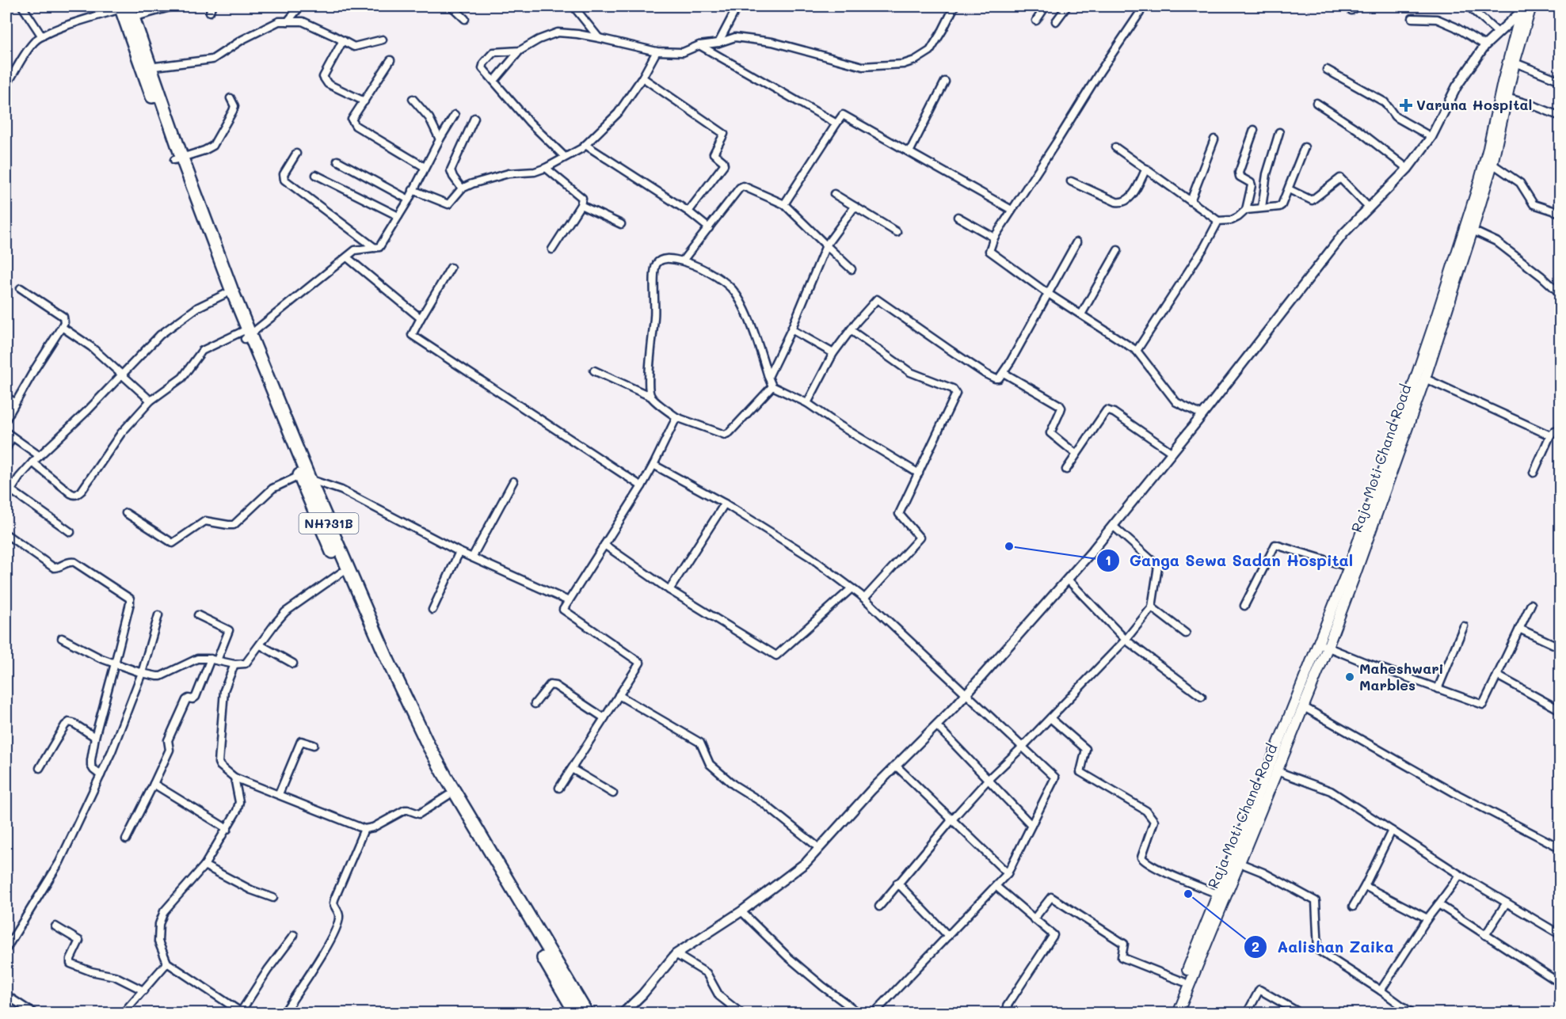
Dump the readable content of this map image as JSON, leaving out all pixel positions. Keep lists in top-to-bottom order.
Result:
{
  "streets": {
    "highway": ["NH731B"],
    "main road": ["Raja Moti Chand Road"]
  },
  "places": {
    "health": ["Varuna Hospital"],
    "other": ["Ganga Sewa Sadan Hospital", "Maheshwari Marbles", "Aalishan Zaika"]
  }
}
